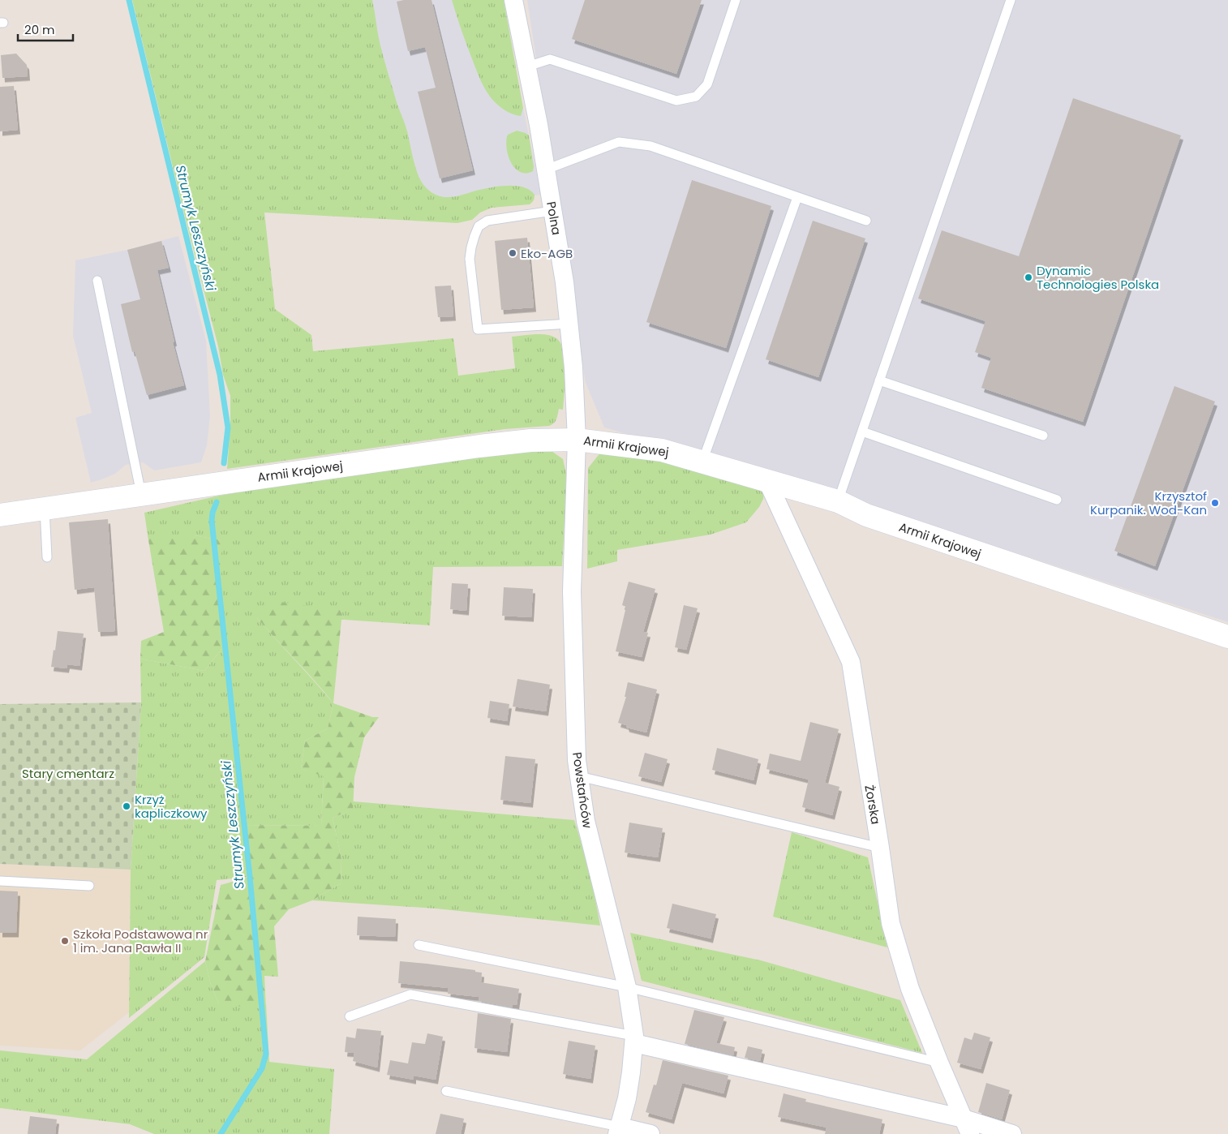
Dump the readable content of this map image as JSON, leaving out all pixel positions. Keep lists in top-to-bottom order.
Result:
{
  "streets": {
    "street": [
      "Polna",
      "Armii Krajowej",
      "Powstańców",
      "Żorska"
    ]
  },
  "crossings": [
    ["Polna", "Armii Krajowej"],
    ["Polna", "Powstańców"],
    ["Armii Krajowej", "Powstańców"],
    ["Armii Krajowej", "Żorska"]
  ],
  "water": ["Strumyk Leszczyński"],
  "parks": ["Stary cmentarz"],
  "places": [
    "Eko-AGB",
    "Dynamic Technologies Polska",
    "Krzysztof Kurpanik. Wod-Kan",
    "Krzyż kapliczkowy",
    "Szkoła Podstawowa nr 1 im. Jana Pawła II"
  ],
  "scale_bar": "20 m"
}
